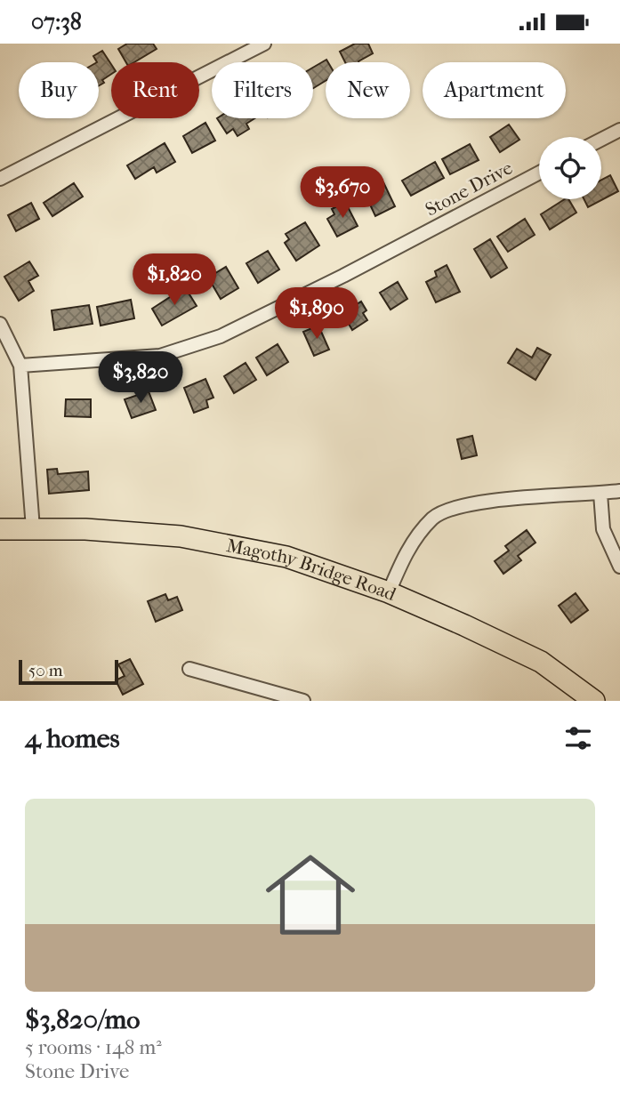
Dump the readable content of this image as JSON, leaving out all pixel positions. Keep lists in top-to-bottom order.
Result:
{
  "streets": {
    "main road": ["Magothy Bridge Road"],
    "street": ["Stone Drive"]
  },
  "scale_bar": "50 m",
  "page": {
    "status": "07:38",
    "chip": [
      "Buy",
      "Rent",
      "Filters",
      "New",
      "Apartment"
    ],
    "price": [
      "$3,670",
      "$1,820",
      "$1,890",
      "$3,820"
    ],
    "scale": "50 m",
    "heading": "4 homes",
    "list": [
      {
        "name": "$3,820/mo",
        "note": "5 rooms · 148 m² · Stone Drive"
      }
    ]
  }
}
